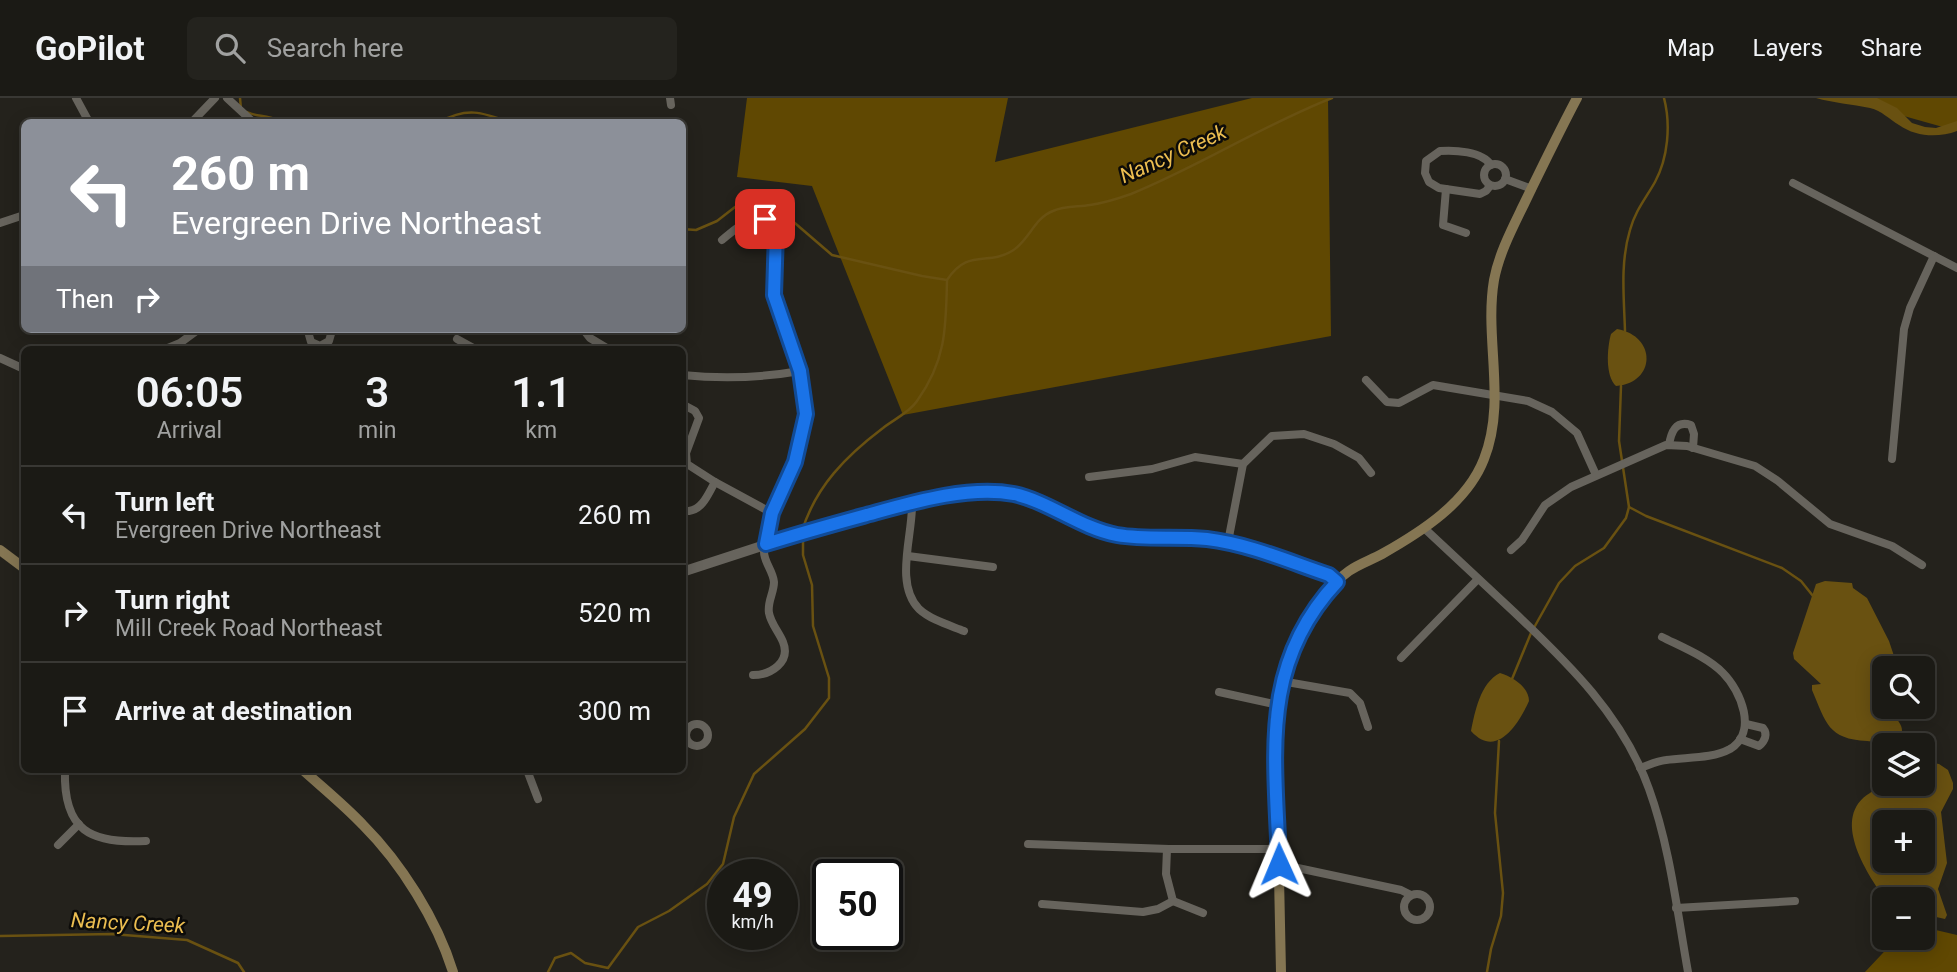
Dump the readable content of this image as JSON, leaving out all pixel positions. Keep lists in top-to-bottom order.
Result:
{
  "water": ["Nancy Creek"],
  "page": {
    "header": "GoPilot",
    "search": "Search here",
    "nav": ["Map", "Layers", "Share"],
    "turn": ["260 m", "Evergreen Drive Northeast"],
    "then": "Then",
    "eta": [
      "06:05",
      "Arrival",
      "3",
      "min",
      "1.1",
      "km"
    ],
    "list": [
      {
        "name": "Turn left",
        "note": "Evergreen Drive Northeast",
        "value": "260 m"
      },
      {
        "name": "Turn right",
        "note": "Mill Creek Road Northeast",
        "value": "520 m"
      },
      {
        "name": "Arrive at destination",
        "value": "300 m"
      }
    ],
    "map_buttons": ["+", "−"],
    "speed": "49 km/h",
    "limit": "50"
  }
}
